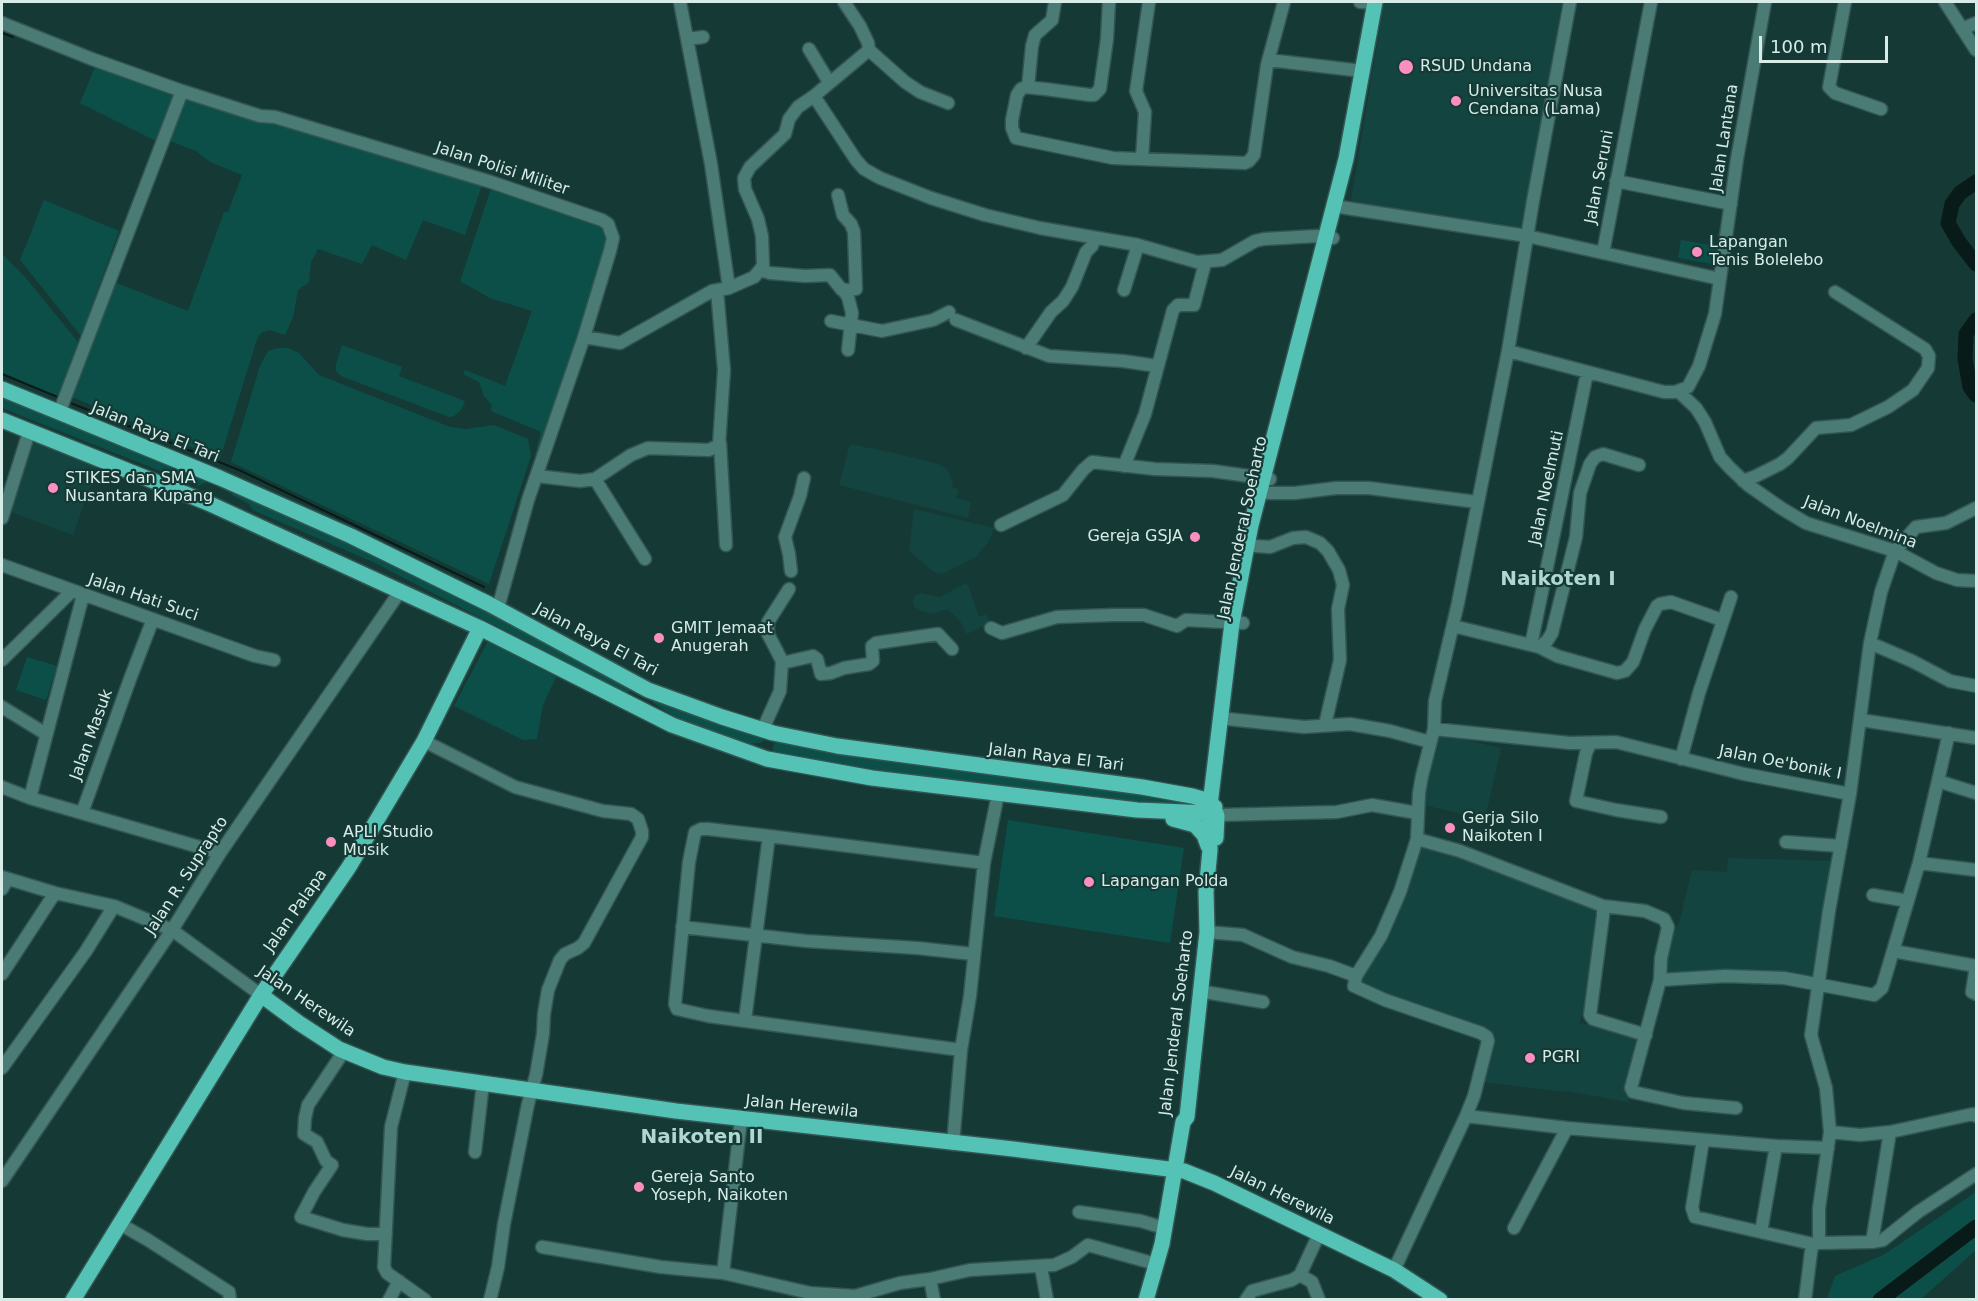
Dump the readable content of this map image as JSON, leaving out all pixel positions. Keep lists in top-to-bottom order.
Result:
{
  "streets": {
    "main road": [
      "Jalan Raya El Tari",
      "Jalan Jenderal Soeharto",
      "Jalan Palapa",
      "Jalan Herewila"
    ],
    "street": [
      "Jalan Lantana",
      "Jalan Polisi Militer",
      "Jalan Seruni",
      "Jalan Noelmuti",
      "Jalan Noelmina",
      "Jalan Hati Suci",
      "Jalan Masuk",
      "Jalan Oe'bonik I",
      "Jalan R. Suprapto"
    ]
  },
  "crossings": [
    ["Jalan Lantana", "Jalan Noelmina"],
    ["Jalan Polisi Militer", "Jalan Raya El Tari"],
    ["Jalan Raya El Tari", "Jalan Jenderal Soeharto"],
    ["Jalan Noelmina", "Jalan Oe'bonik I"],
    ["Jalan Jenderal Soeharto", "Jalan Herewila"],
    ["Jalan Hati Suci", "Jalan Masuk"],
    ["Jalan R. Suprapto", "Jalan Herewila"],
    ["Jalan Palapa", "Jalan Herewila"]
  ],
  "districts": ["Naikoten I", "Naikoten II"],
  "places": [
    "RSUD Undana",
    "Universitas Nusa Cendana (Lama)",
    "Lapangan Tenis Bolelebo",
    "STIKES dan SMA Nusantara Kupang",
    "Gereja GSJA",
    "GMIT Jemaat Anugerah",
    "Gerja Silo Naikoten I",
    "APLI Studio Musik",
    "Lapangan Polda",
    "PGRI",
    "Gereja Santo Yoseph, Naikoten"
  ],
  "scale_bar": "100 m"
}
